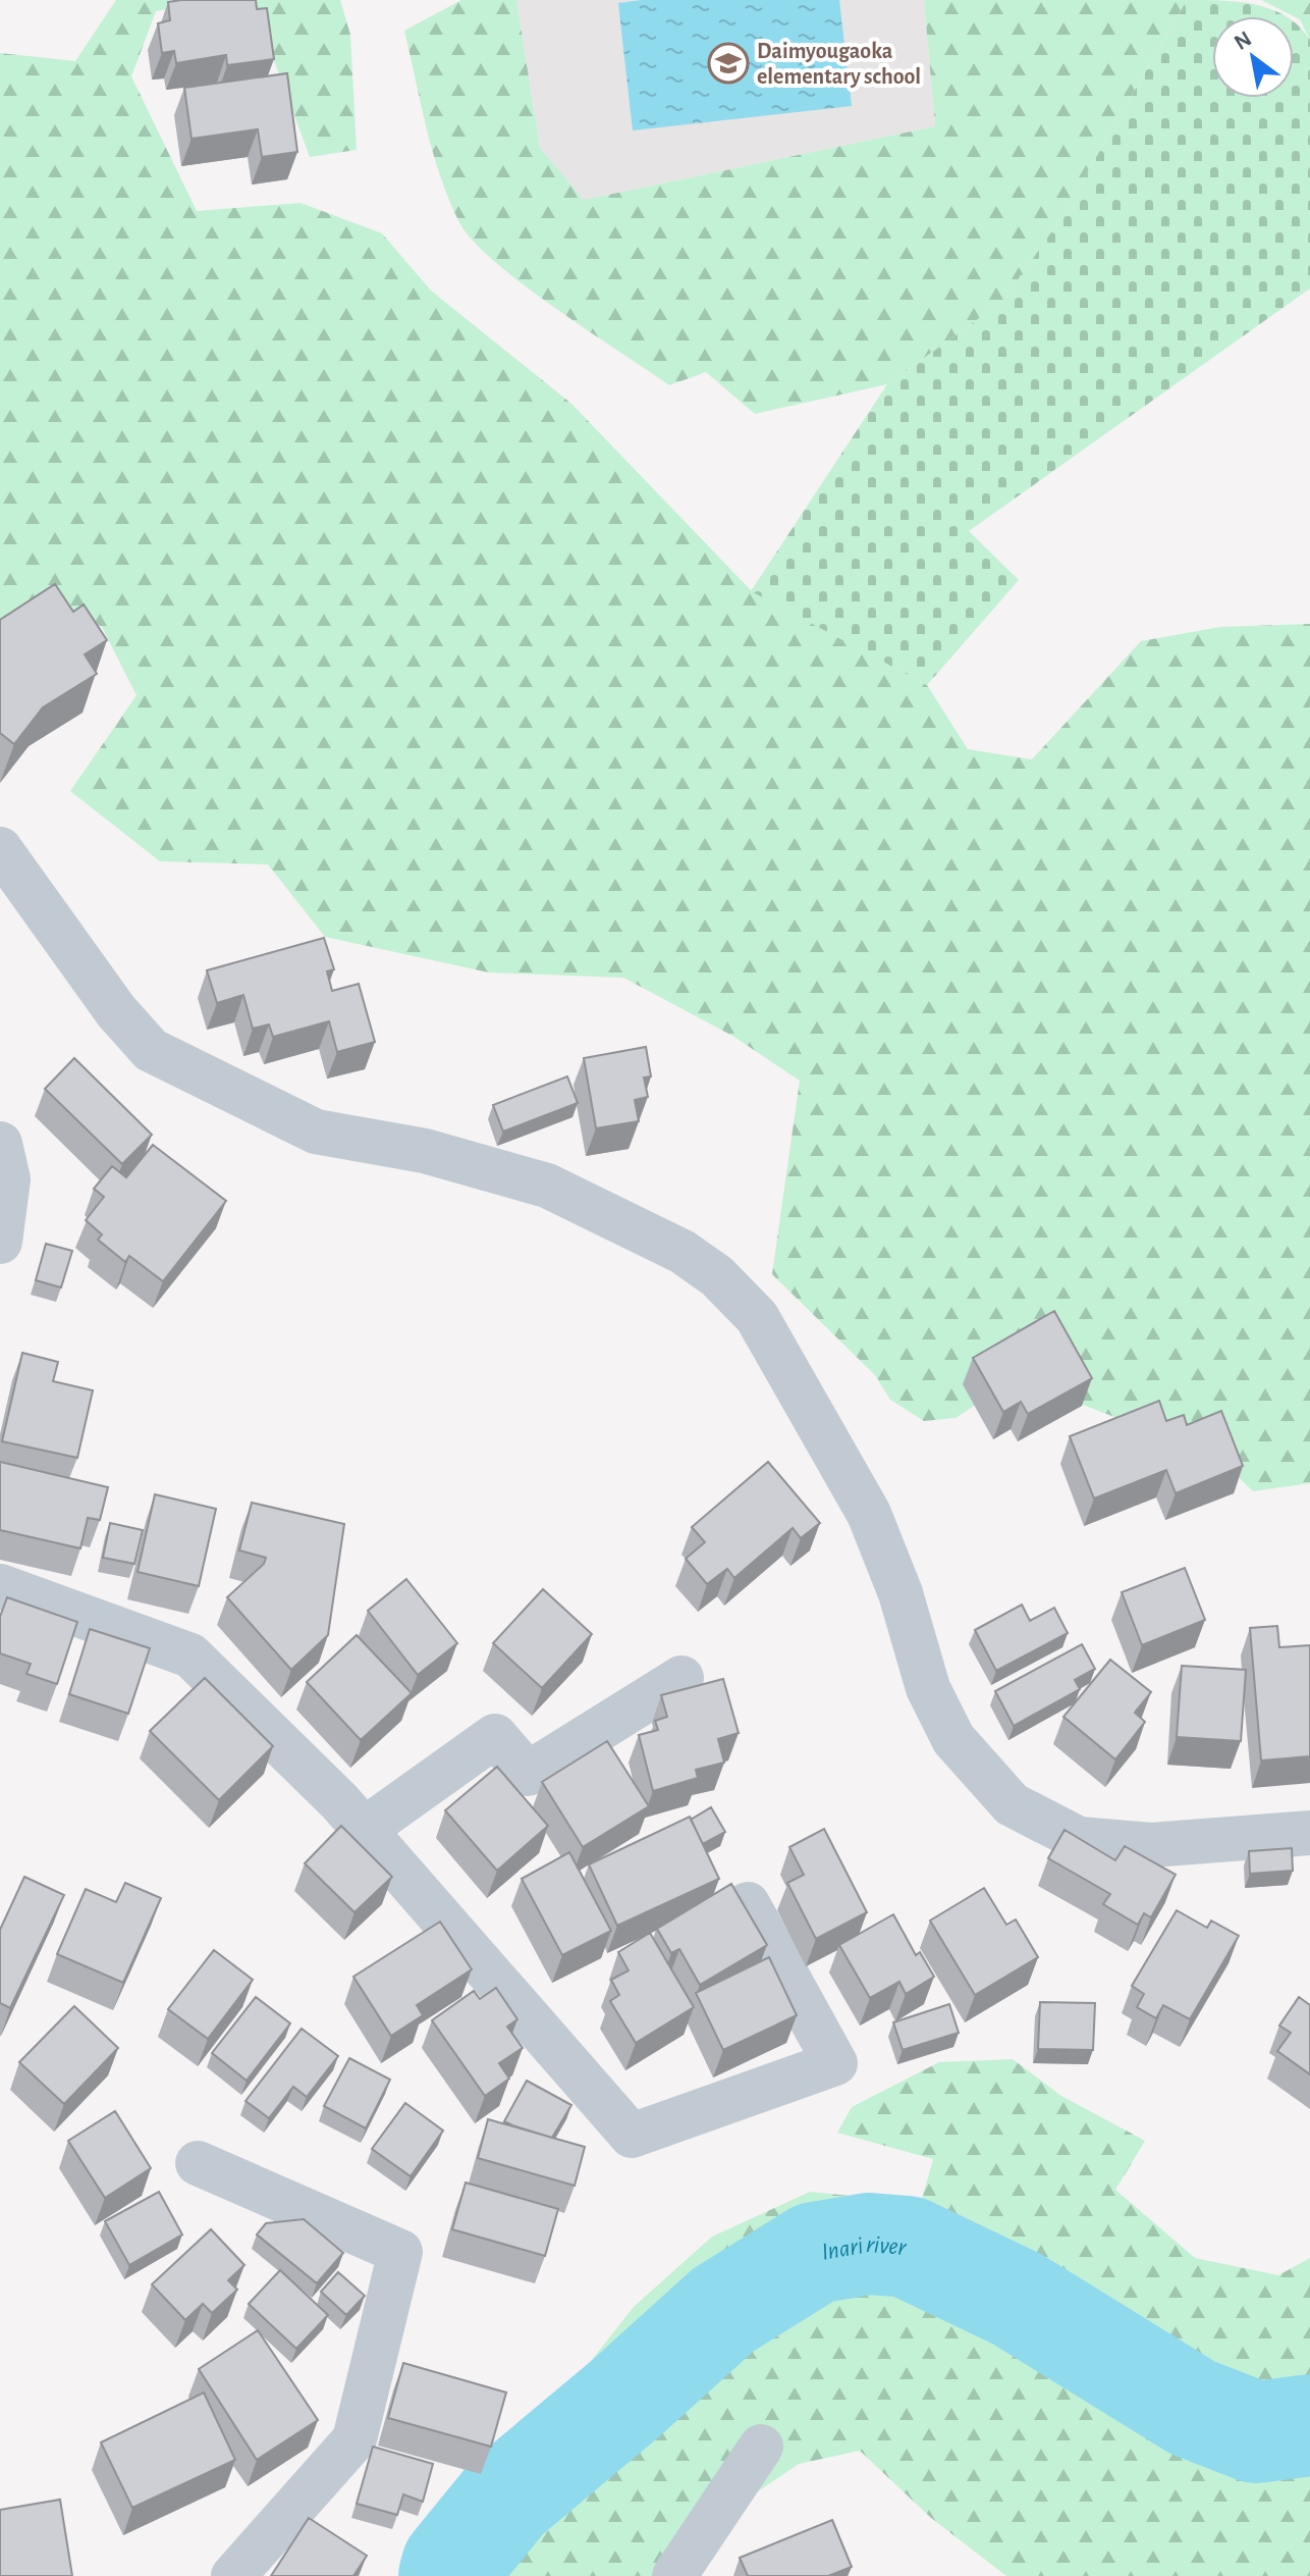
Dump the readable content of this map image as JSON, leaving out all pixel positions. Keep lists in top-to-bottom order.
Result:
{
  "water": ["Inari river"],
  "places": {
    "school or university": ["Daimyougaoka elementary school"]
  },
  "north": "top left"
}
